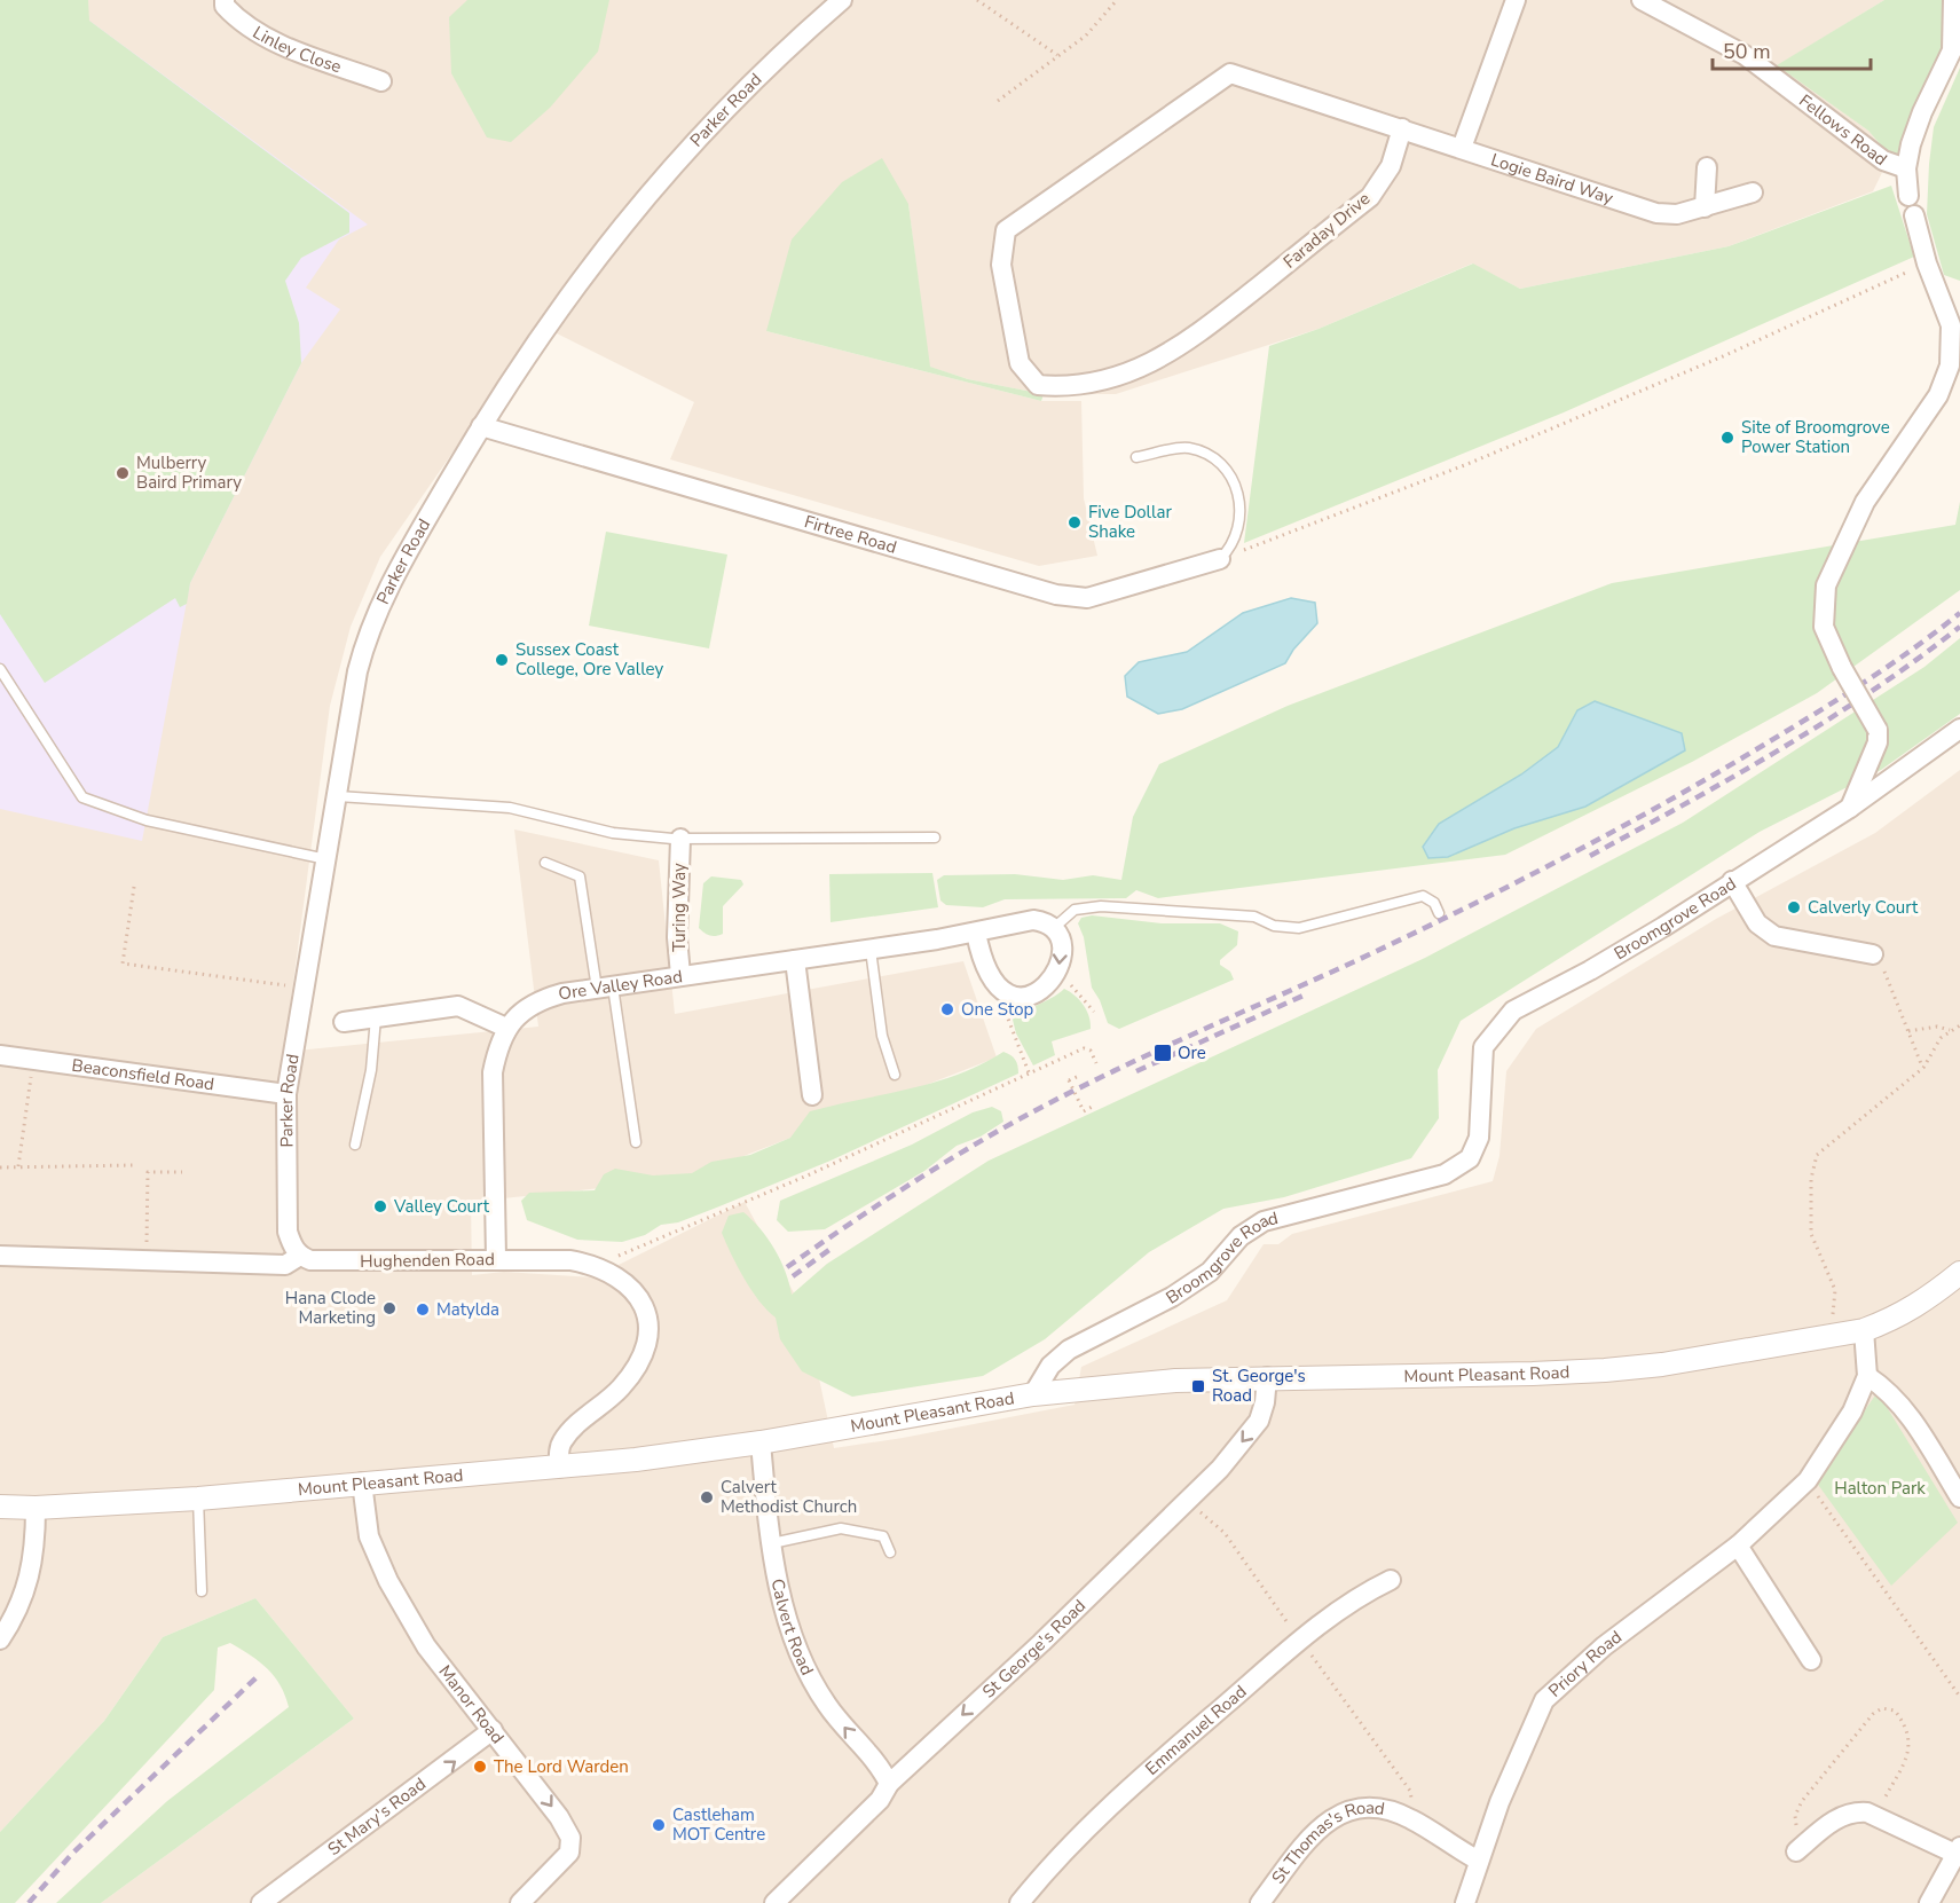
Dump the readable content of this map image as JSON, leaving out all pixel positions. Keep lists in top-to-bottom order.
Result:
{
  "streets": {
    "street": [
      "Linley Close",
      "Parker Road",
      "Fellows Road",
      "Logie Baird Way",
      "Faraday Drive",
      "Firtree Road",
      "Turing Way",
      "Broomgrove Road",
      "Ore Valley Road",
      "Beaconsfield Road",
      "Hughenden Road",
      "Mount Pleasant Road",
      "Calvert Road",
      "St George's Road",
      "Priory Road",
      "Manor Road",
      "Emmanuel Road",
      "St Mary's Road",
      "St Thomas's Road"
    ]
  },
  "crossings": [
    ["Parker Road", "Firtree Road"],
    ["Parker Road", "Beaconsfield Road"],
    ["Parker Road", "Hughenden Road"],
    ["Logie Baird Way", "Faraday Drive"],
    ["Turing Way", "Ore Valley Road"],
    ["Broomgrove Road", "Mount Pleasant Road"],
    ["Ore Valley Road", "Hughenden Road"],
    ["Hughenden Road", "Mount Pleasant Road"],
    ["Mount Pleasant Road", "Calvert Road"],
    ["Mount Pleasant Road", "St George's Road"],
    ["Mount Pleasant Road", "Priory Road"],
    ["Mount Pleasant Road", "Manor Road"],
    ["Calvert Road", "St George's Road"],
    ["Priory Road", "St Thomas's Road"],
    ["Manor Road", "St Mary's Road"]
  ],
  "one_way": ["Calvert Road", "St George's Road", "St Mary's Road"],
  "parks": ["Halton Park"],
  "places": {
    "other": [
      "Site of Broomgrove Power Station",
      "Mulberry Baird Primary",
      "Five Dollar Shake",
      "Sussex Coast College, Ore Valley",
      "Calverly Court",
      "One Stop",
      "Valley Court",
      "Hana Clode Marketing",
      "Matylda",
      "Calvert Methodist Church",
      "The Lord Warden",
      "Castleham MOT Centre"
    ],
    "transit": ["Ore", "St. George's Road"]
  },
  "scale_bar": "50 m"
}
